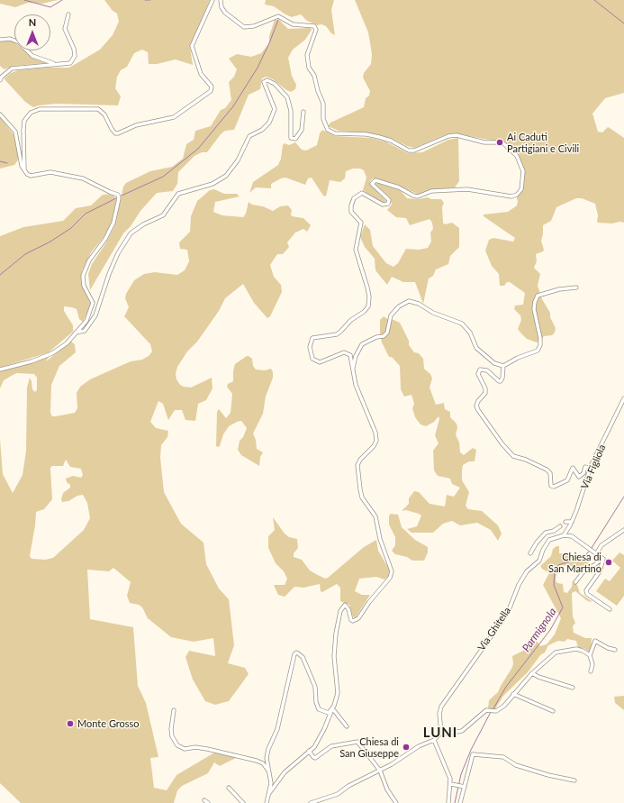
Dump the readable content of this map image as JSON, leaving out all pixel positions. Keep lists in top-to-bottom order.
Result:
{
  "streets": {
    "street": ["Via Figliola", "Via Ghitella"]
  },
  "crossings": [
    ["Via Figliola", "Via Ghitella"]
  ],
  "districts": ["LUNI"],
  "water": ["Parmignola"],
  "places": [
    "Ai Caduti Partigiani e Civili",
    "Chiesa di San Martino",
    "Monte Grosso",
    "Chiesa di San Giuseppe"
  ],
  "north": "top"
}
